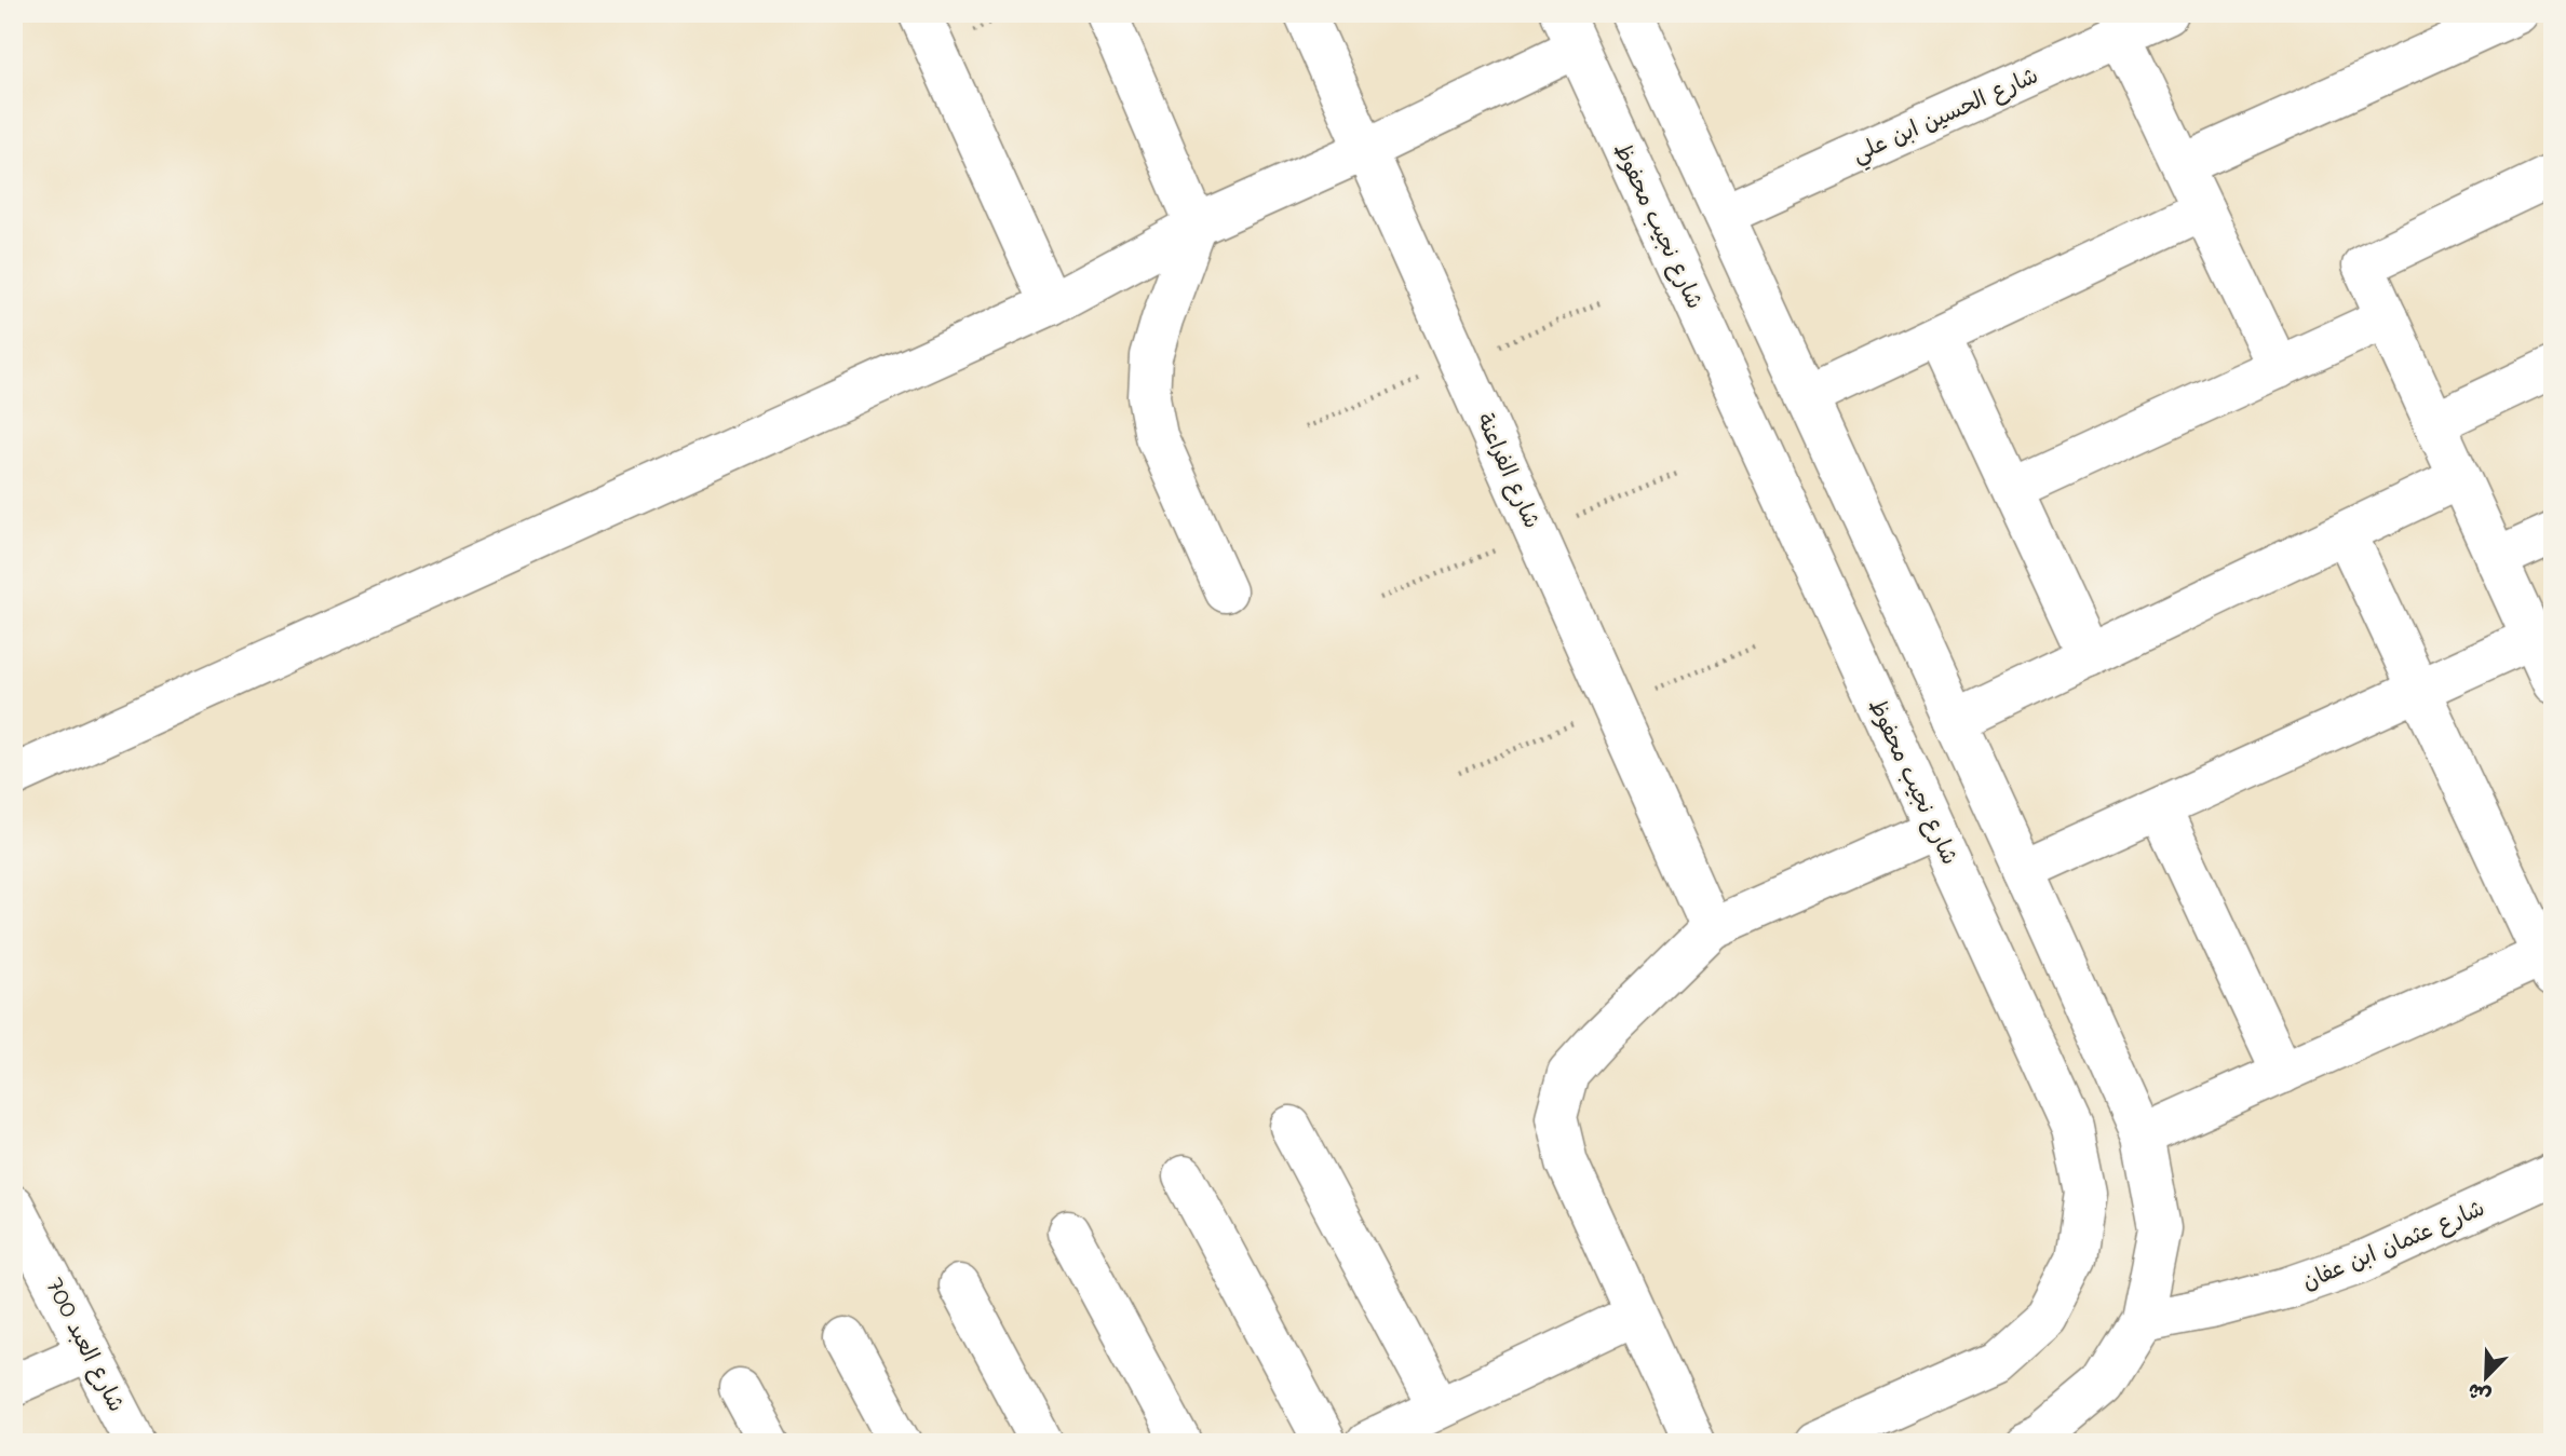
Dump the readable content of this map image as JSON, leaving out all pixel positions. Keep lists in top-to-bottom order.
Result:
{
  "streets": {
    "street": [
      "شارع الحسين ابن علي",
      "شارع نجيب محفوظ",
      "شارع الفراعنة",
      "شارع عثمان ابن عفان",
      "شارع العبد 700"
    ]
  },
  "north": "bottom left"
}
